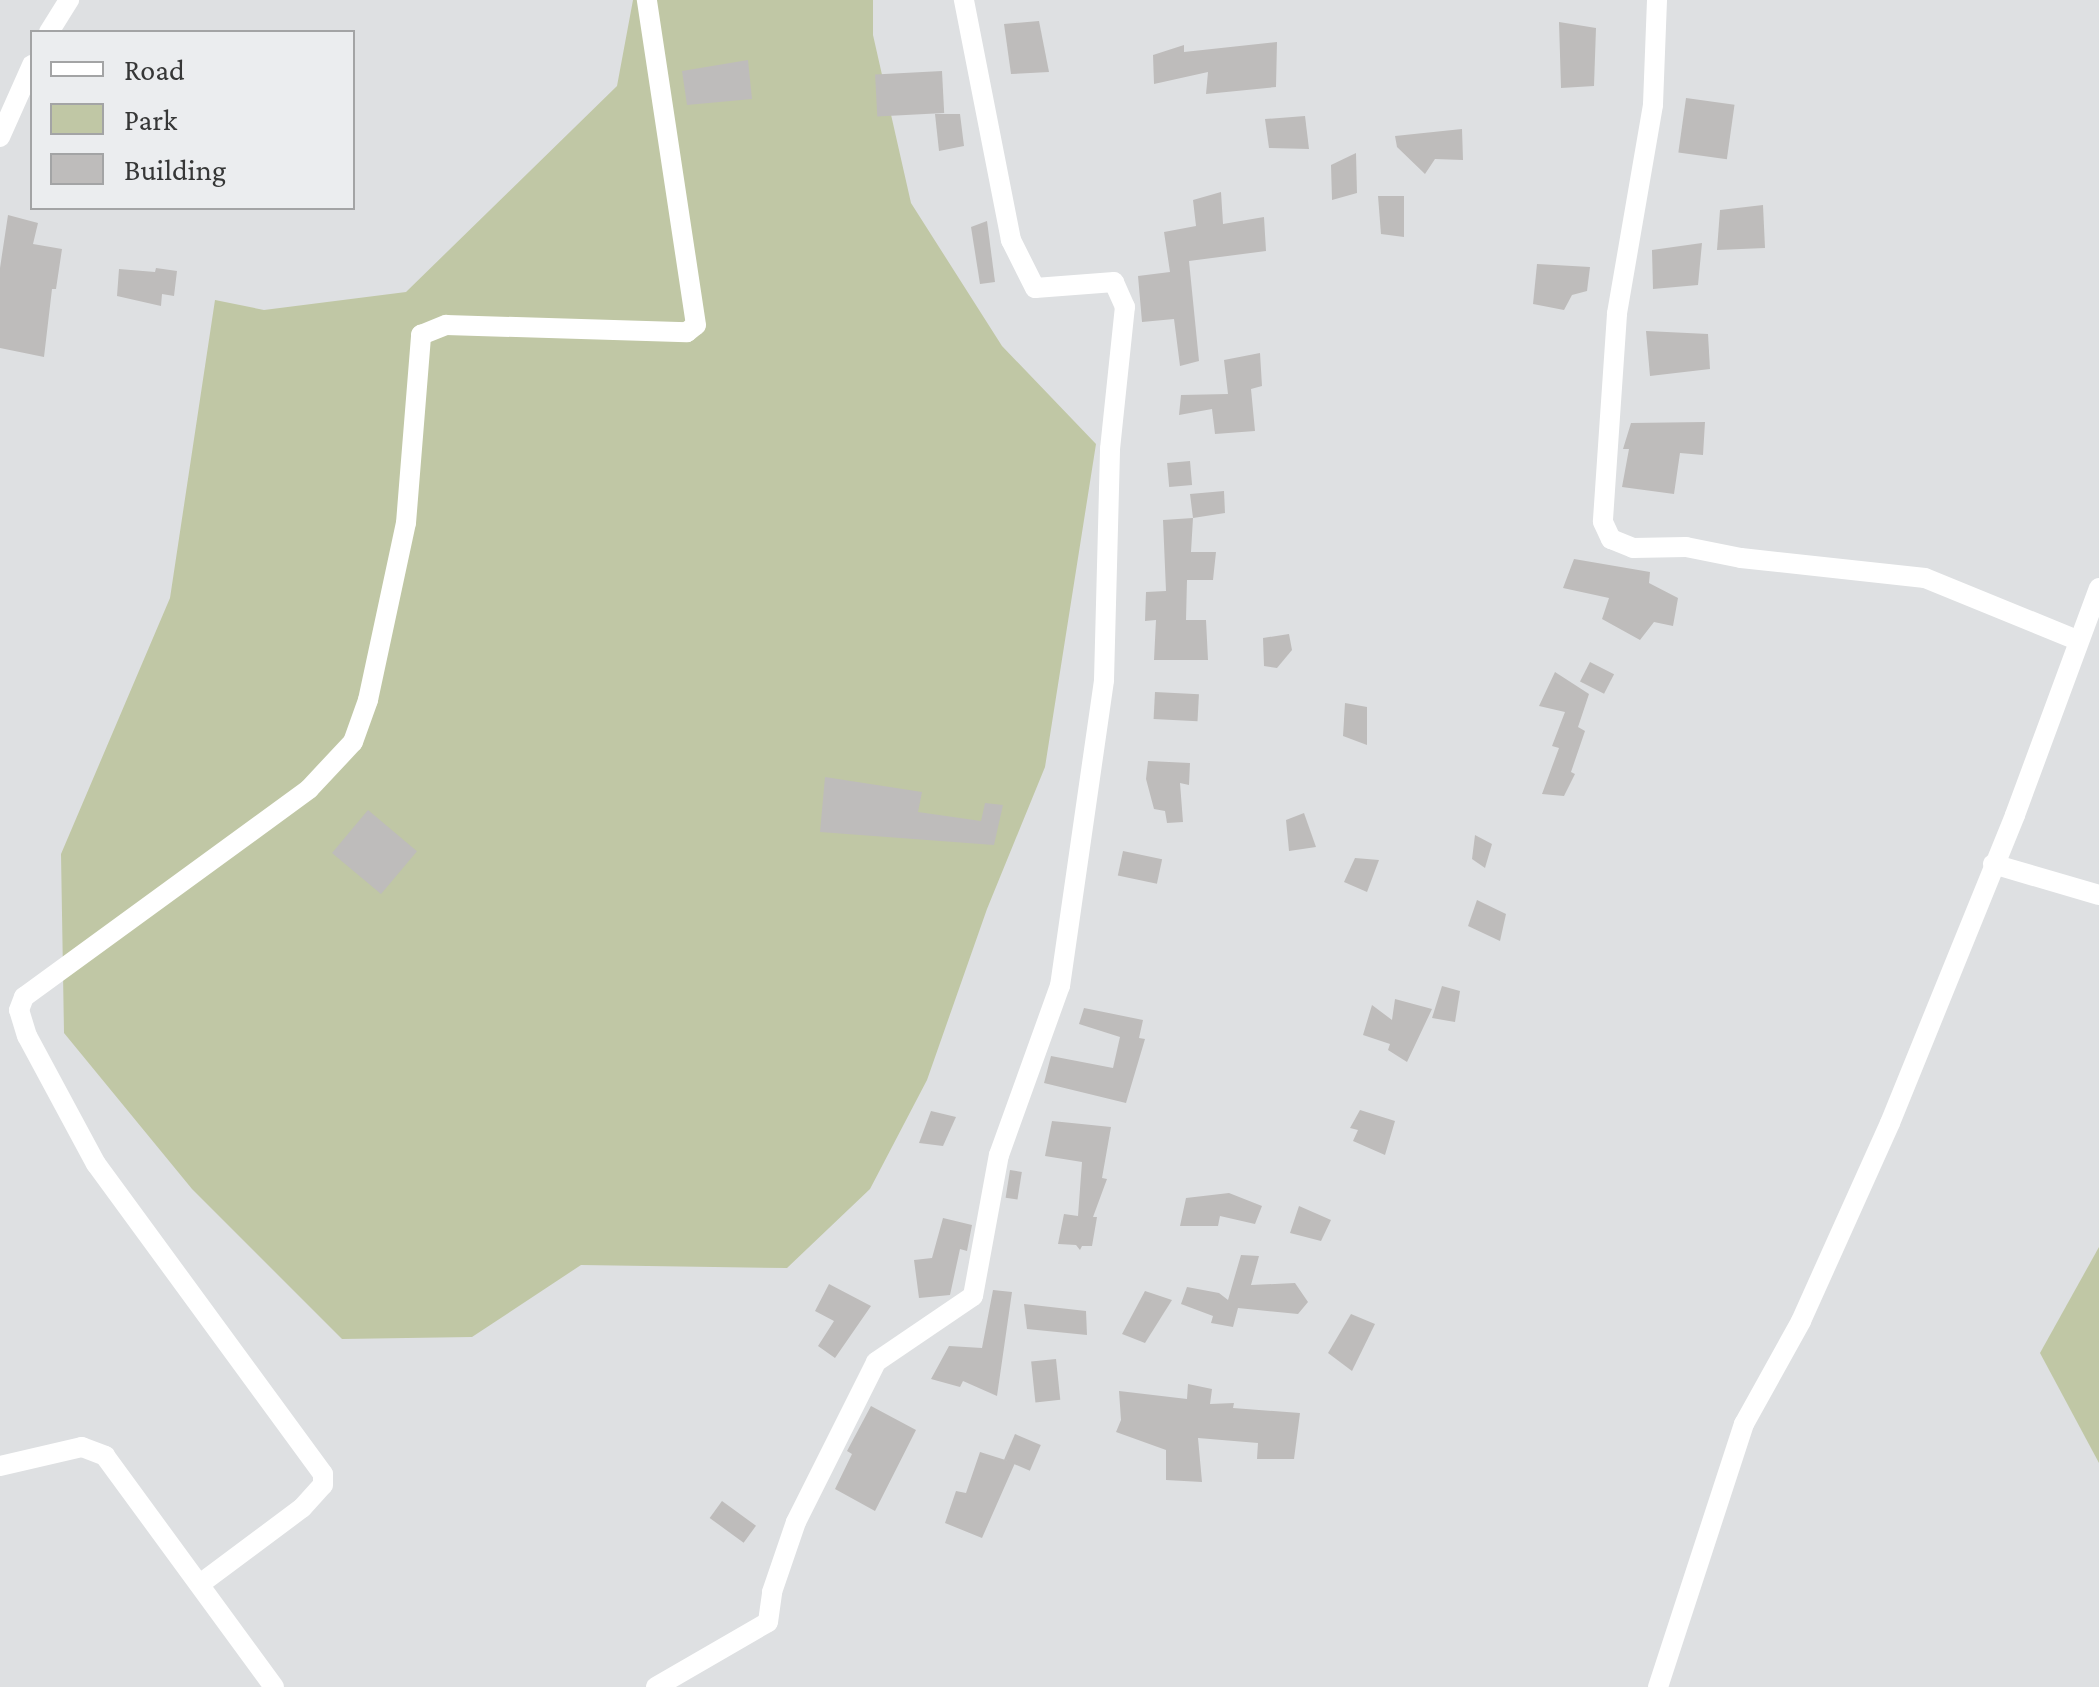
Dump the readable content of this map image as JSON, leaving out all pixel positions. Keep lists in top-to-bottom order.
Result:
{
  "legend": ["Road", "Park", "Building"]
}
